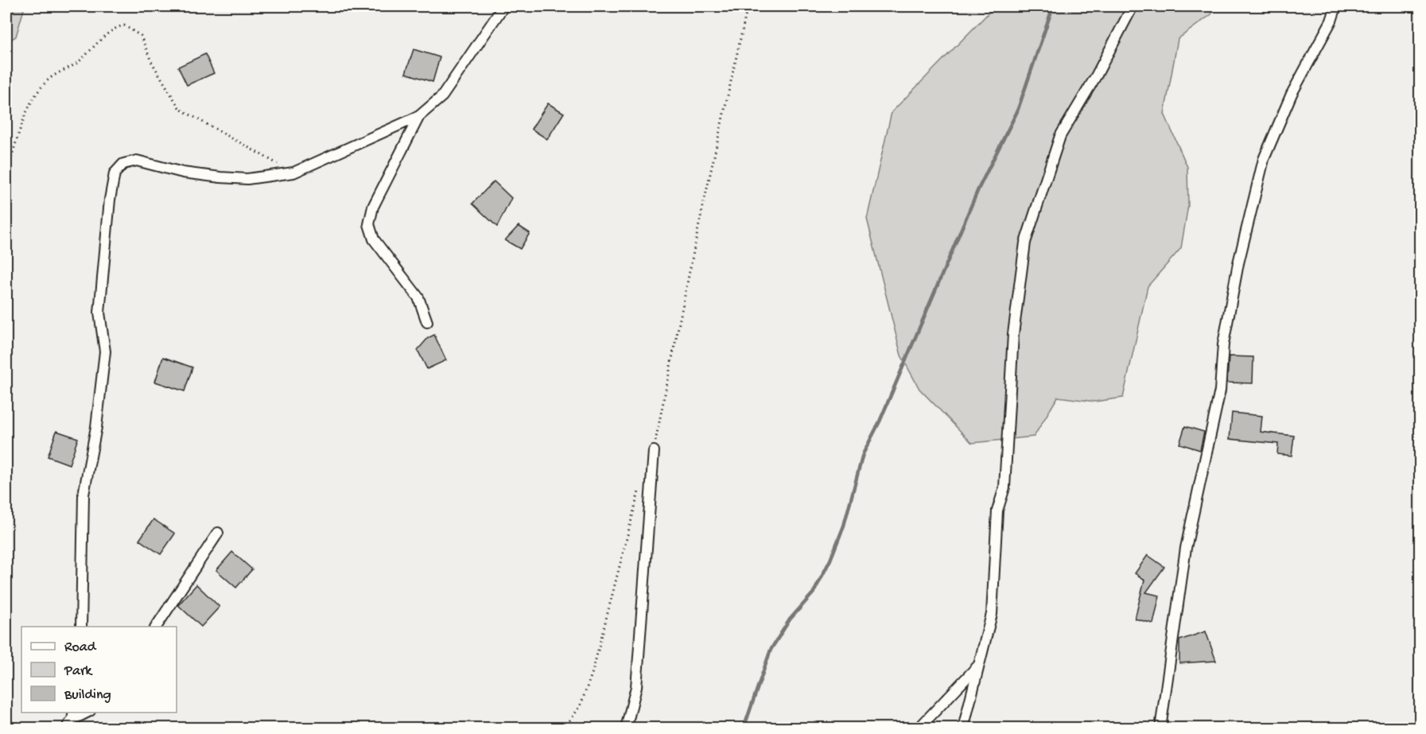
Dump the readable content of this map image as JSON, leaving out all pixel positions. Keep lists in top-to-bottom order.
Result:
{
  "legend": ["Road", "Park", "Building"]
}
